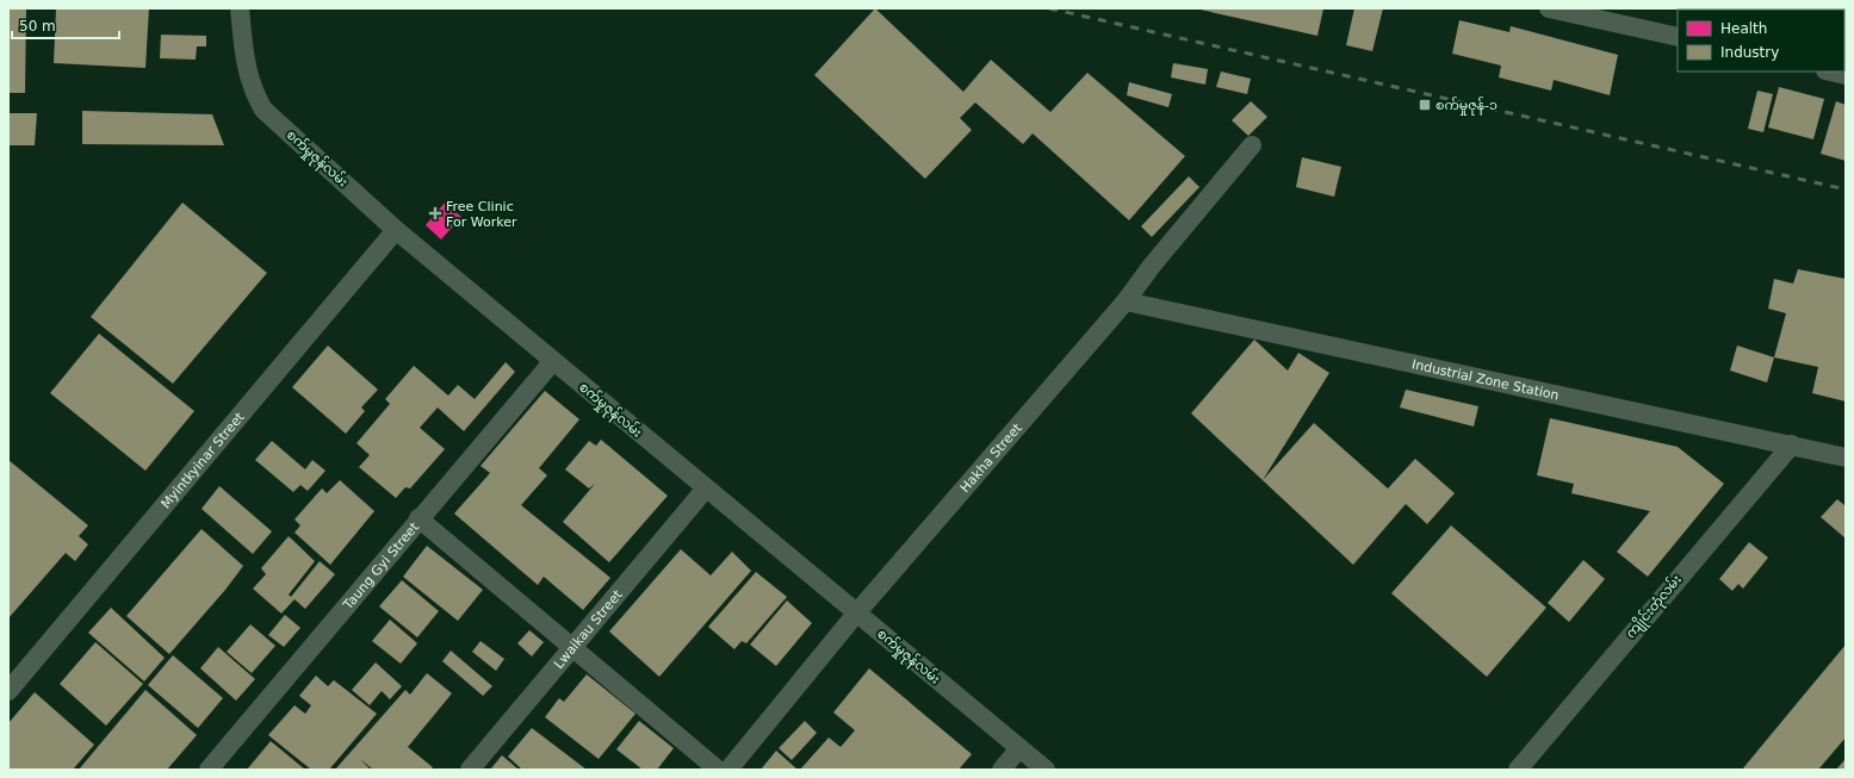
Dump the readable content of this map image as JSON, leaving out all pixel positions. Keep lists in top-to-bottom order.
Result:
{
  "streets": {
    "street": [
      "စက်မှုဇုန်လမ်း",
      "Industrial Zone Station",
      "Hakha Street",
      "Myintkyinar Street",
      "Taung Gyi Street",
      "ကျိုင်းတုံလမ်း",
      "Lwaikau Street"
    ]
  },
  "crossings": [
    ["စက်မှုဇုန်လမ်း", "Hakha Street"],
    ["စက်မှုဇုန်လမ်း", "Myintkyinar Street"],
    ["စက်မှုဇုန်လမ်း", "Taung Gyi Street"],
    ["စက်မှုဇုန်လမ်း", "Lwaikau Street"],
    ["Industrial Zone Station", "Hakha Street"],
    ["Industrial Zone Station", "ကျိုင်းတုံလမ်း"]
  ],
  "places": {
    "transit": ["စက်မှုဇုန်-၁"],
    "health": ["Free Clinic For Worker"]
  },
  "legend": ["Health", "Industry"],
  "scale_bar": "50 m"
}
